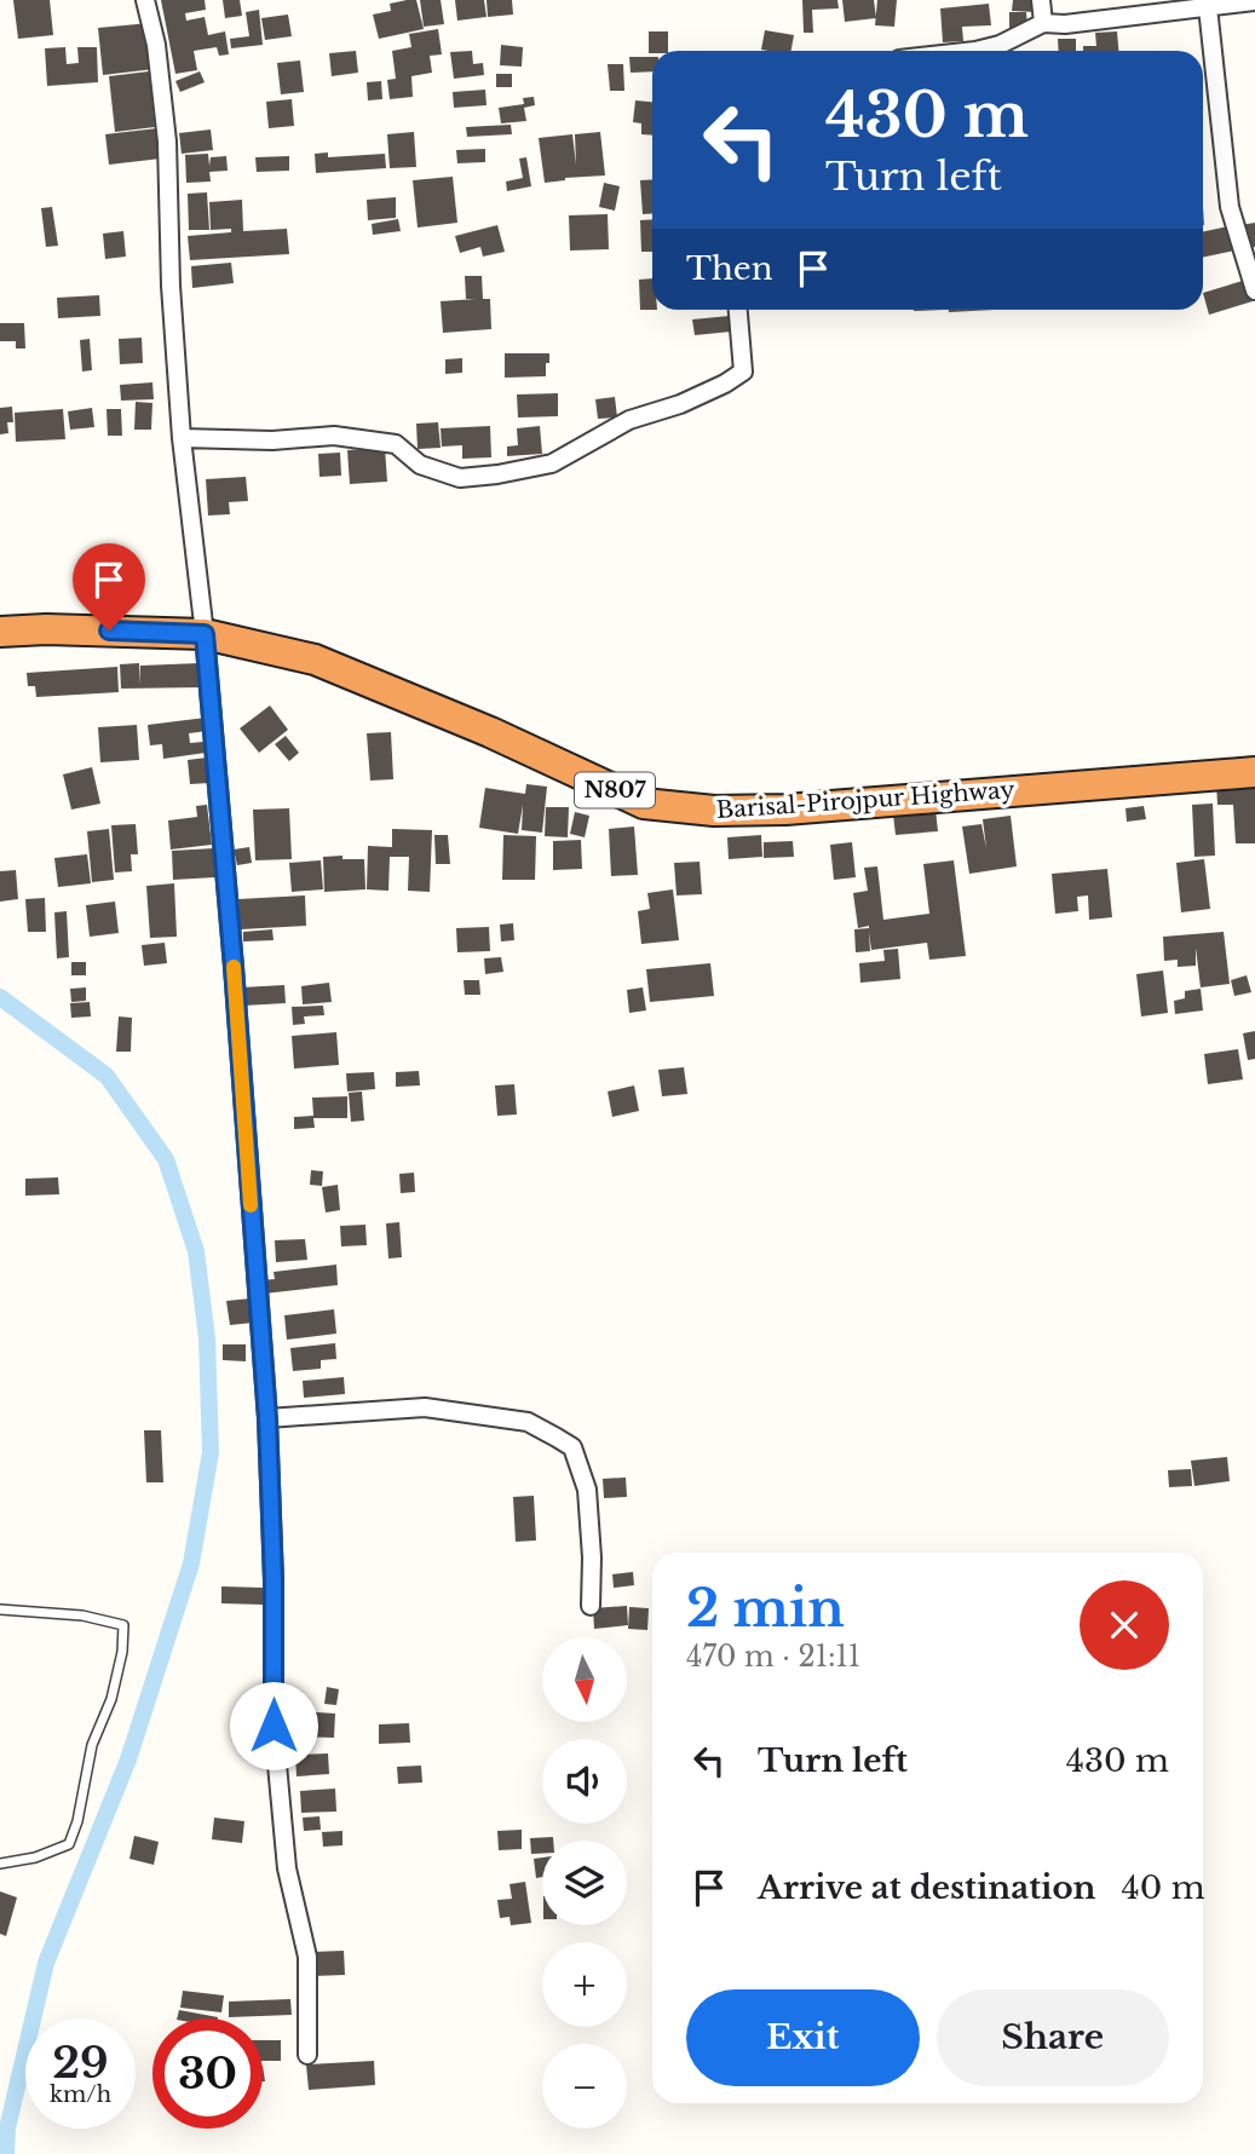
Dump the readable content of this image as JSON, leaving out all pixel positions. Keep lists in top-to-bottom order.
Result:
{
  "streets": {
    "highway": ["N807", "Barisal-Pirojpur Highway"]
  },
  "north": "bottom",
  "page": {
    "turn": ["430 m", "Turn left"],
    "then": "Then",
    "heading": ["2 min", "470 m · 21:11"],
    "map_buttons": ["+", "−"],
    "list": [
      {
        "name": "Turn left",
        "value": "430 m"
      },
      {
        "name": "Arrive at destination",
        "value": "40 m"
      }
    ],
    "buttons": ["Exit", "Share"],
    "speed": "29 km/h",
    "limit": "30"
  }
}
